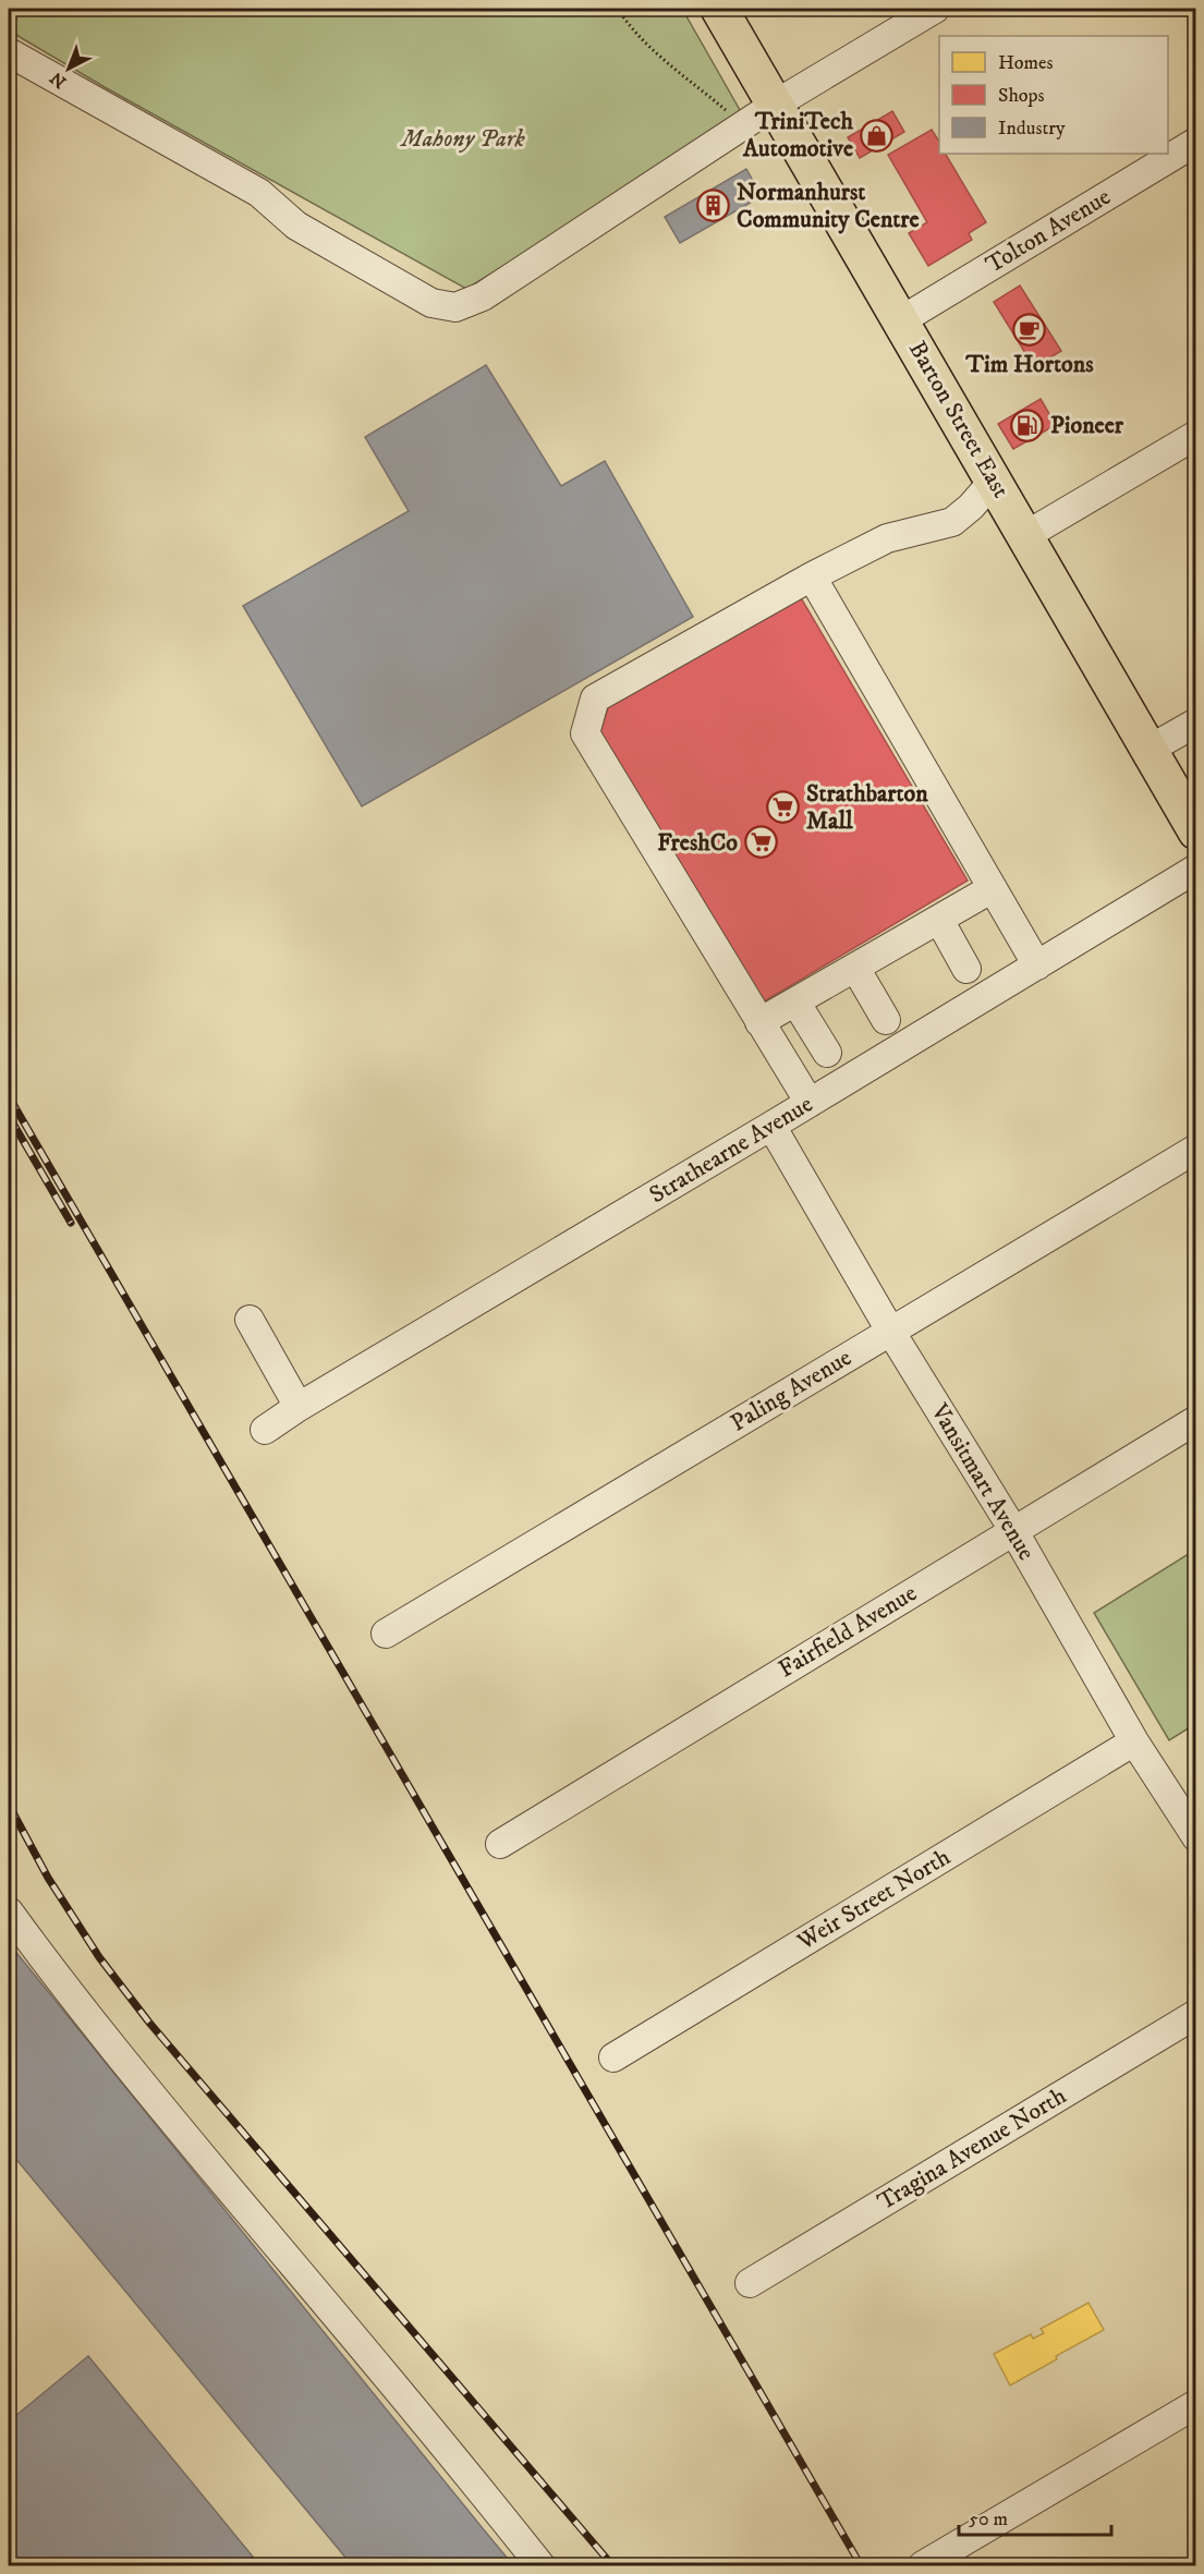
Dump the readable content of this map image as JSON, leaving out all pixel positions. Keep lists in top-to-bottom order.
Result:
{
  "streets": {
    "main road": ["Barton Street East"],
    "street": [
      "Tolton Avenue",
      "Strathearne Avenue",
      "Paling Avenue",
      "Vansitmart Avenue",
      "Fairfield Avenue",
      "Weir Street North",
      "Tragina Avenue North"
    ]
  },
  "crossings": [
    ["Tolton Avenue", "Barton Street East"],
    ["Strathearne Avenue", "Vansitmart Avenue"],
    ["Paling Avenue", "Vansitmart Avenue"],
    ["Vansitmart Avenue", "Fairfield Avenue"],
    ["Vansitmart Avenue", "Weir Street North"]
  ],
  "parks": ["Mahony Park"],
  "places": {
    "shop": ["TriniTech Automotive"],
    "building": ["Normanhurst Community Centre"],
    "cafe": ["Tim Hortons"],
    "fuel station": ["Pioneer"],
    "supermarket": ["Strathbarton Mall", "FreshCo"]
  },
  "legend": ["Homes", "Shops", "Industry"],
  "scale_bar": "50 m",
  "north": "bottom left"
}
